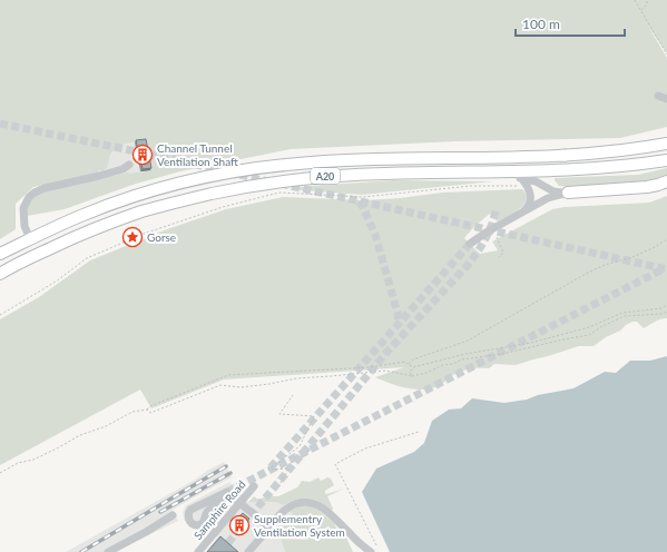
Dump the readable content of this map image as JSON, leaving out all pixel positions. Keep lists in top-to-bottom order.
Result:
{
  "streets": {
    "highway": ["A20"],
    "lane": ["Samphire Road"]
  },
  "places": {
    "building": ["Channel Tunnel Ventilation Shaft", "Supplementry Ventilation System"],
    "place": ["Gorse"]
  },
  "scale_bar": "100 m"
}
